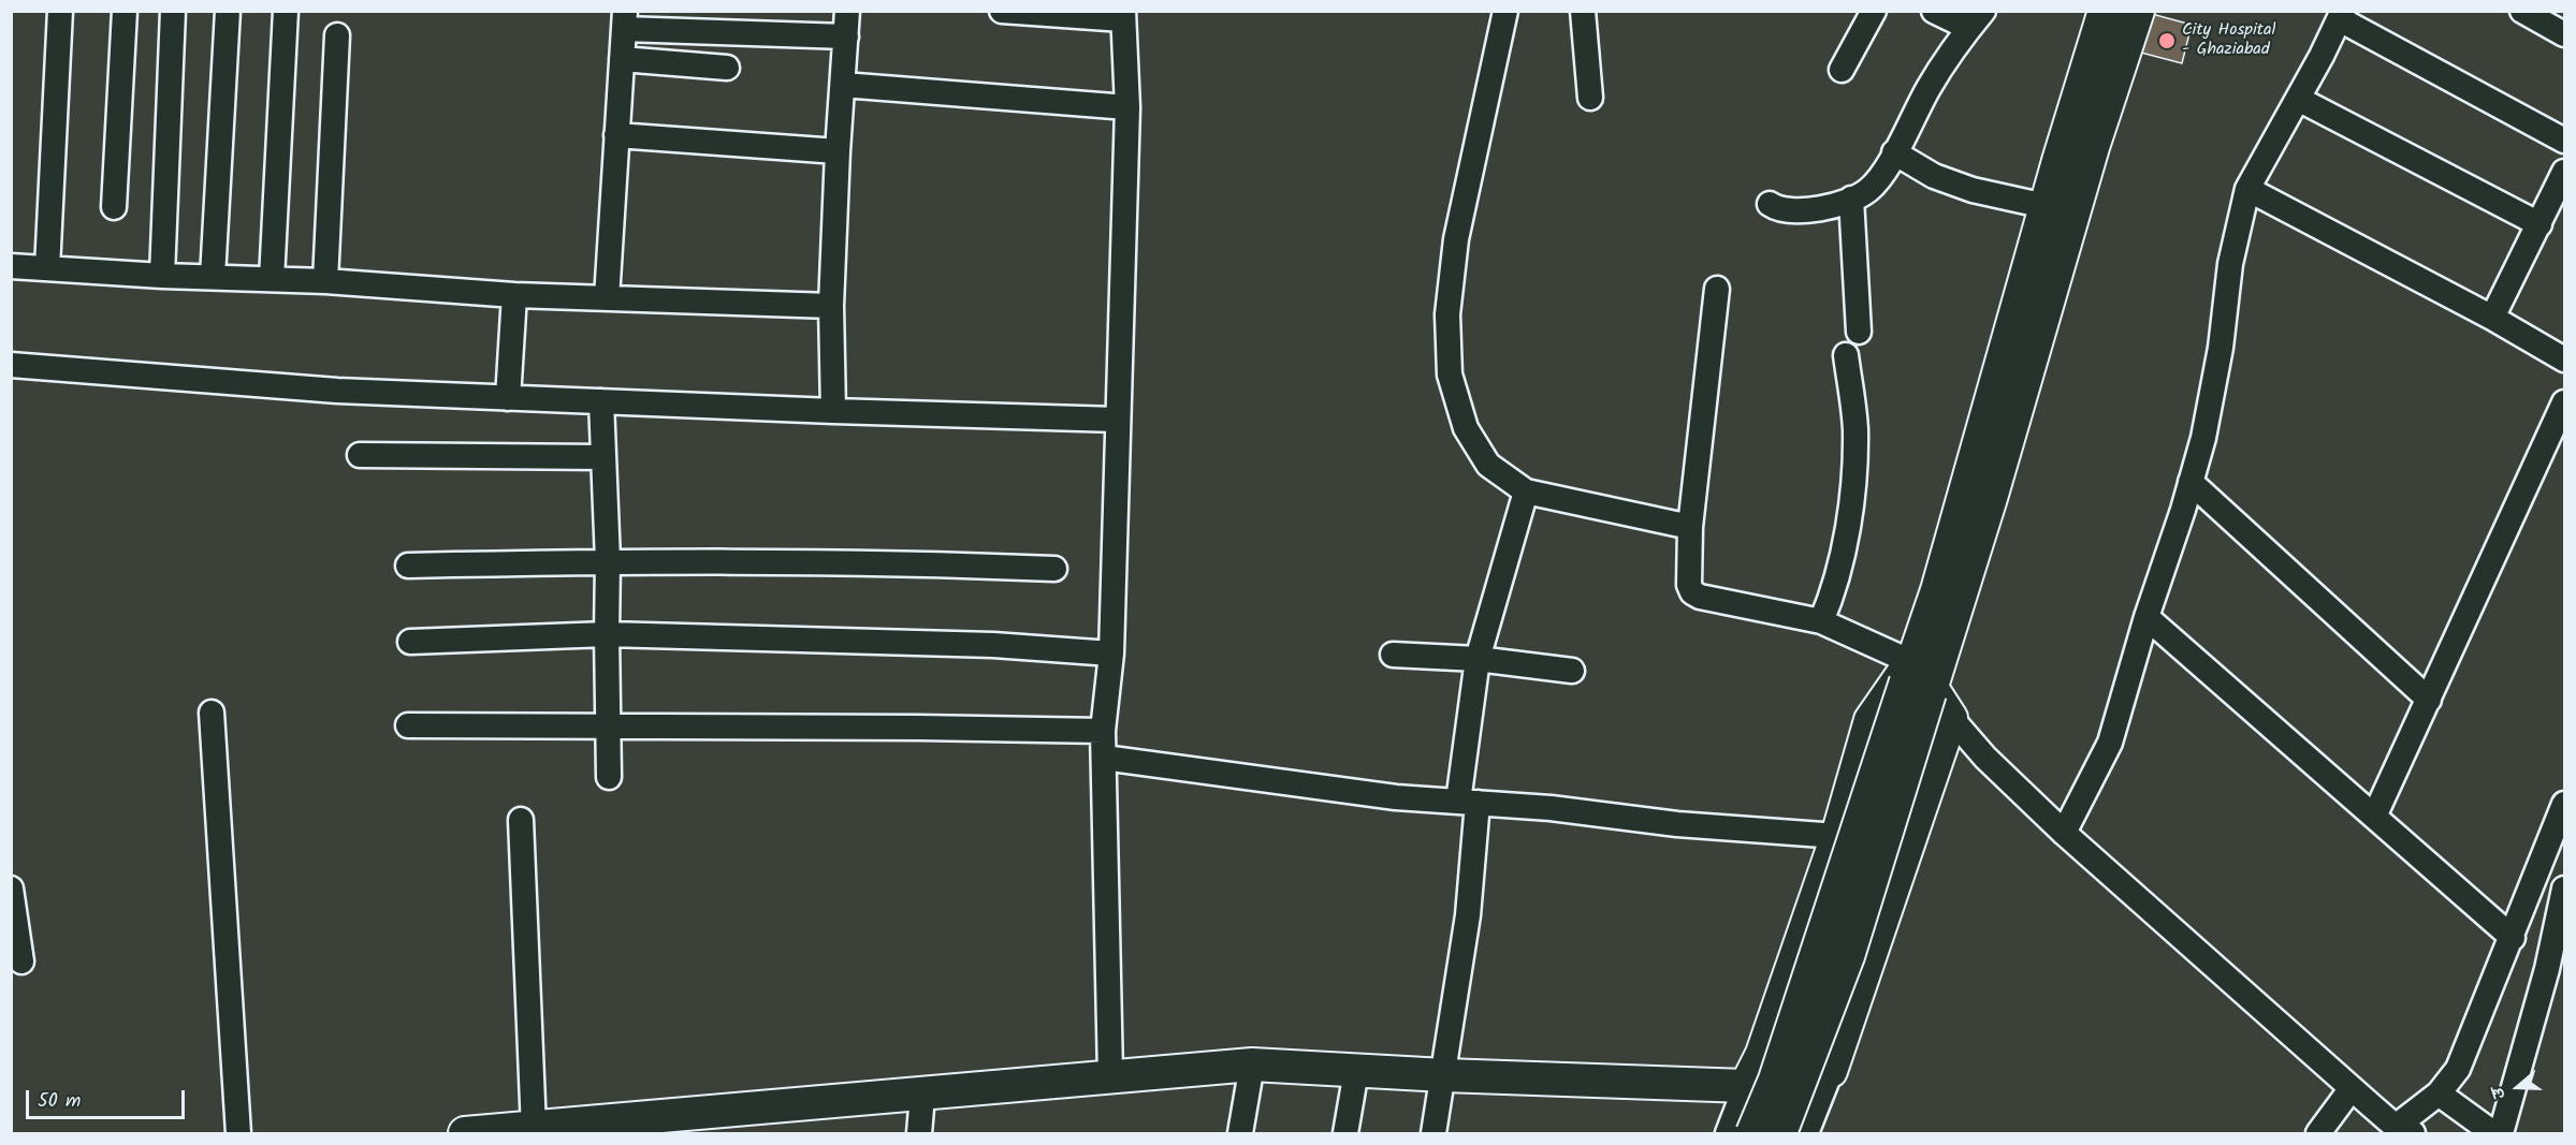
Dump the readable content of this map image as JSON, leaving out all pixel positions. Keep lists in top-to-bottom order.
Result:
{
  "places": ["City Hospital - Ghaziabad"],
  "scale_bar": "50 m",
  "north": "left"
}
